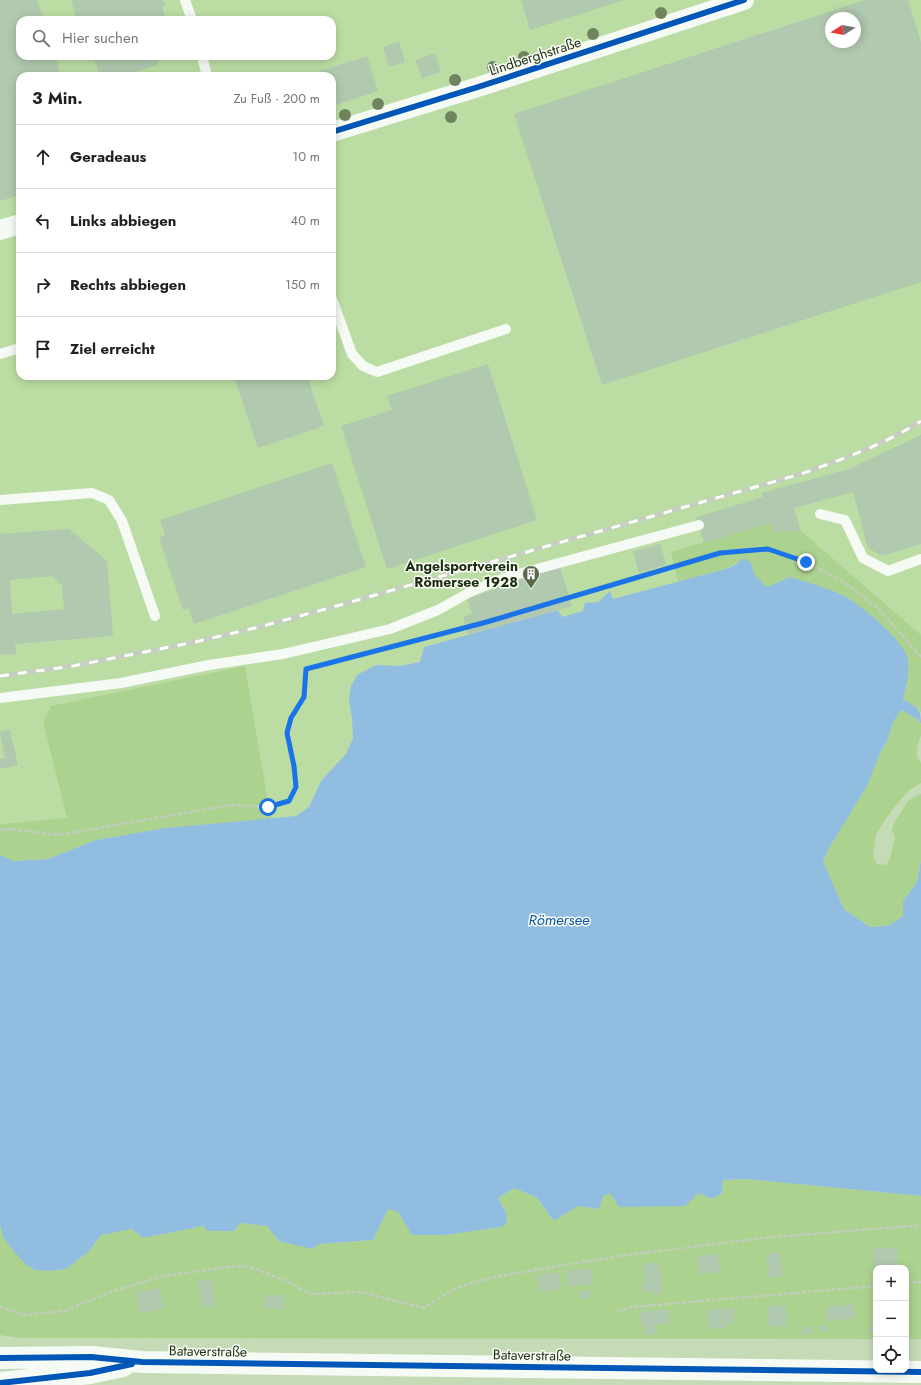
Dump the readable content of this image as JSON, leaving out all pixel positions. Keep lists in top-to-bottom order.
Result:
{
  "streets": {
    "street": ["Lindberghstraße", "Bataverstraße"]
  },
  "water": ["Römersee"],
  "places": {
    "building": ["Angelsportverein Römersee 1928"]
  },
  "north": "left",
  "page": {
    "search": "Hier suchen",
    "heading": ["3 Min.", "Zu Fuß · 200 m"],
    "list": [
      ["Geradeaus", "10 m"],
      ["Links abbiegen", "40 m"],
      ["Rechts abbiegen", "150 m"],
      "Ziel erreicht"
    ],
    "map_buttons": ["+", "−"]
  }
}
